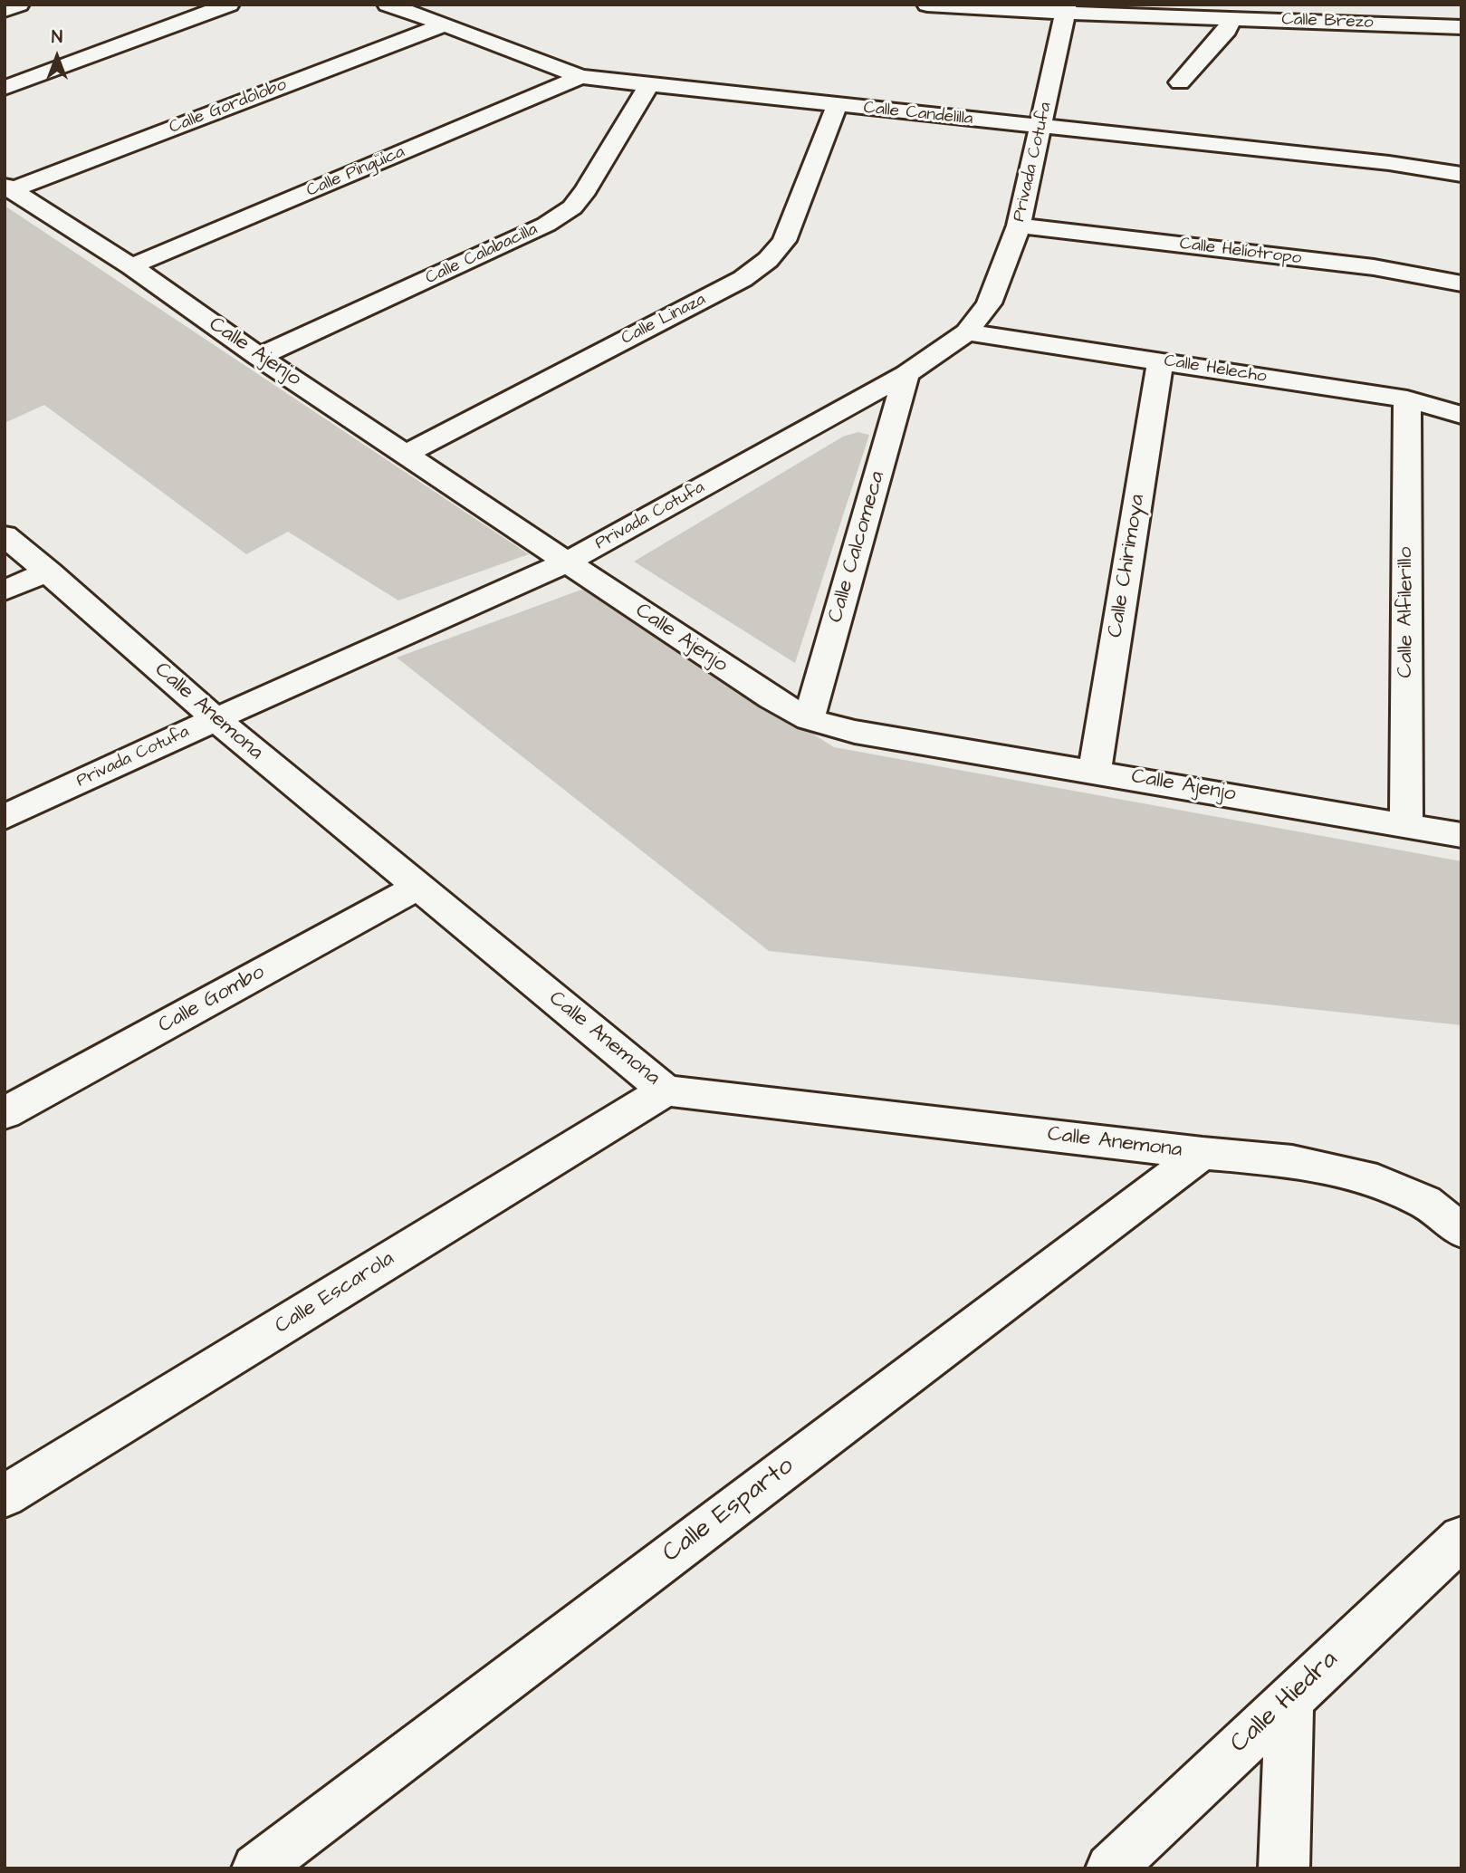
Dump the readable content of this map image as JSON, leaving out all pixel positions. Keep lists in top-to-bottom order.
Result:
{
  "streets": {
    "street": [
      "Calle Brezo",
      "Calle Gordolobo",
      "Calle Candelilla",
      "Privada Cotufa",
      "Calle Pingüica",
      "Calle Heliotropo",
      "Calle Calabacilla",
      "Calle Linaza",
      "Calle Ajenjo",
      "Calle Helecho",
      "Calle Calcomeca",
      "Calle Chirimoya",
      "Calle Alfilerillo",
      "Calle Anemona",
      "Calle Gombo",
      "Calle Escarola",
      "Calle Esparto",
      "Calle Hiedra"
    ]
  },
  "crossings": [
    ["Calle Brezo", "Privada Cotufa"],
    ["Calle Gordolobo", "Calle Candelilla"],
    ["Calle Gordolobo", "Calle Ajenjo"],
    ["Calle Candelilla", "Privada Cotufa"],
    ["Calle Candelilla", "Calle Pingüica"],
    ["Calle Candelilla", "Calle Calabacilla"],
    ["Calle Candelilla", "Calle Linaza"],
    ["Privada Cotufa", "Calle Heliotropo"],
    ["Privada Cotufa", "Calle Ajenjo"],
    ["Privada Cotufa", "Calle Helecho"],
    ["Privada Cotufa", "Calle Calcomeca"],
    ["Privada Cotufa", "Calle Anemona"],
    ["Calle Pingüica", "Calle Ajenjo"],
    ["Calle Calabacilla", "Calle Ajenjo"],
    ["Calle Linaza", "Calle Ajenjo"],
    ["Calle Ajenjo", "Calle Calcomeca"],
    ["Calle Ajenjo", "Calle Chirimoya"],
    ["Calle Ajenjo", "Calle Alfilerillo"],
    ["Calle Helecho", "Calle Chirimoya"],
    ["Calle Helecho", "Calle Alfilerillo"],
    ["Calle Anemona", "Calle Gombo"],
    ["Calle Anemona", "Calle Escarola"],
    ["Calle Anemona", "Calle Esparto"]
  ],
  "north": "top"
}
